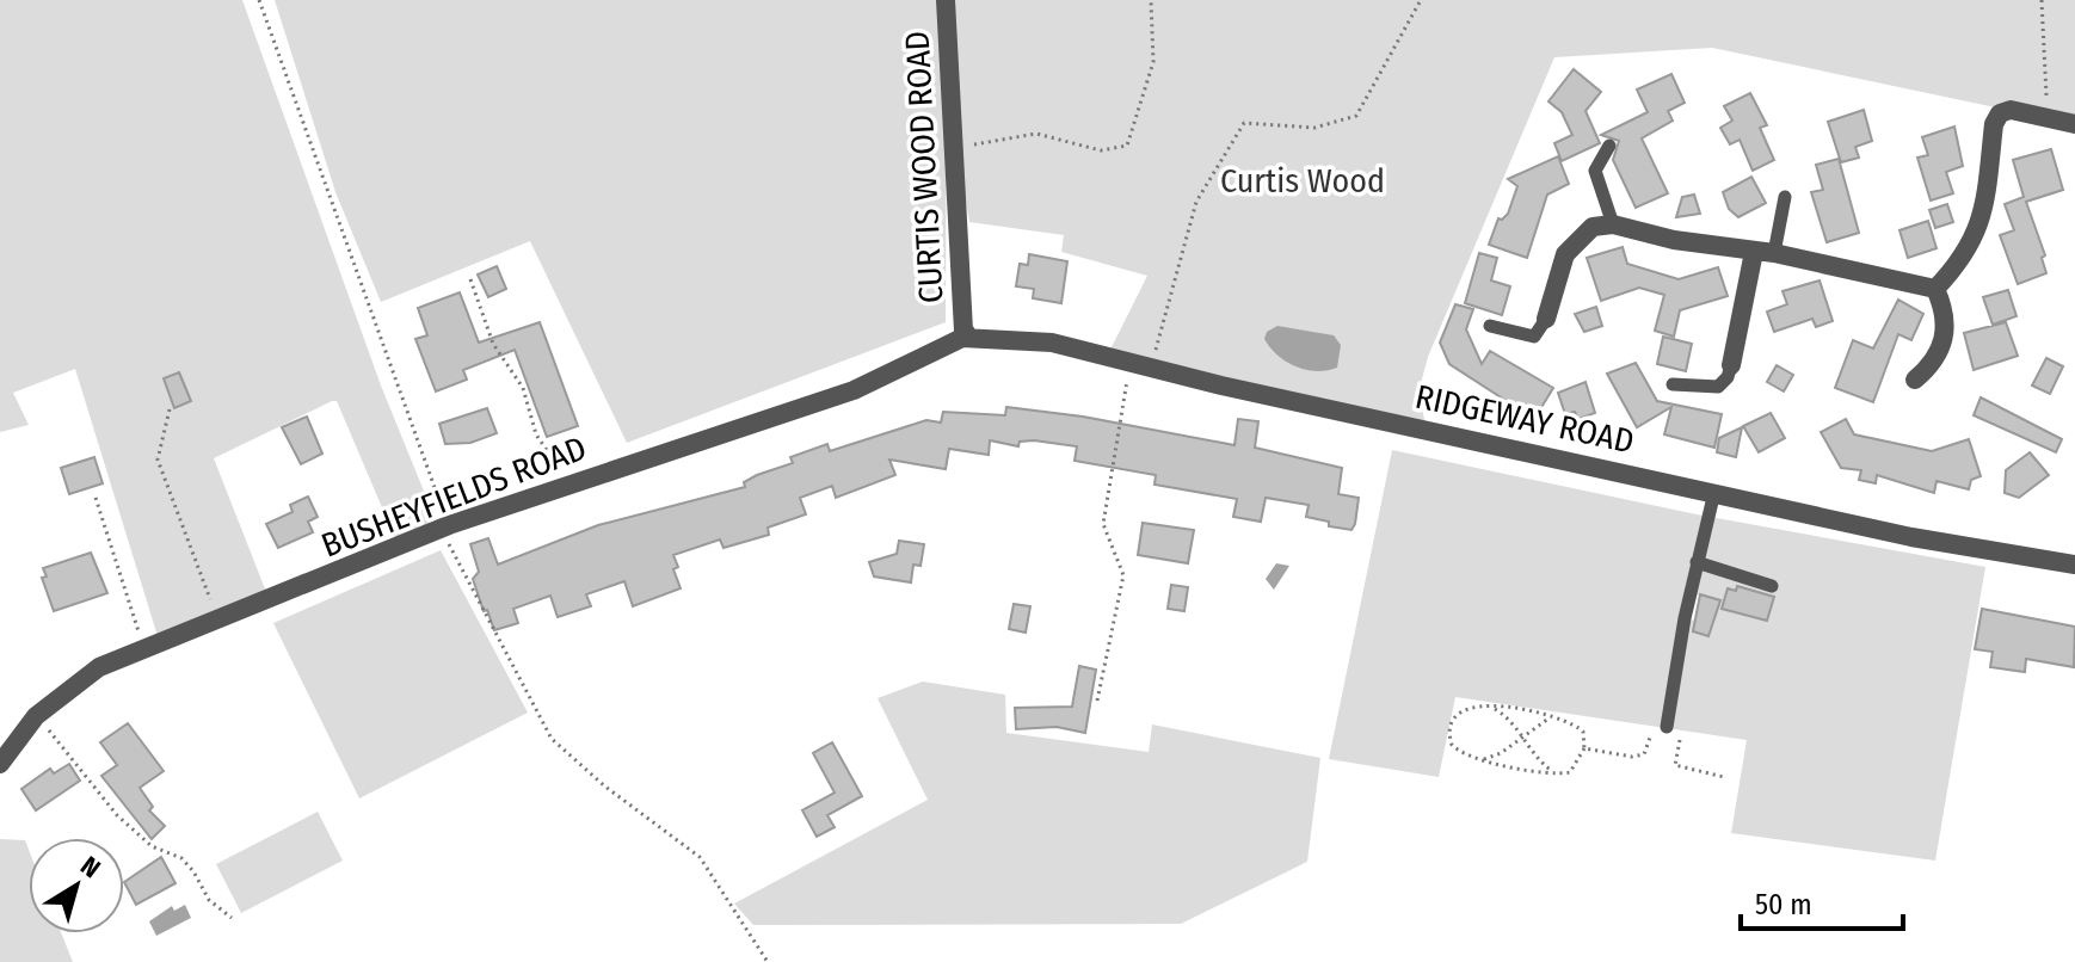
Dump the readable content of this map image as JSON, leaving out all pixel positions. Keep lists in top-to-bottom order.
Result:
{
  "streets": {
    "street": ["CURTIS WOOD ROAD", "RIDGEWAY ROAD", "BUSHEYFIELDS ROAD"]
  },
  "crossings": [
    ["CURTIS WOOD ROAD", "RIDGEWAY ROAD"],
    ["CURTIS WOOD ROAD", "BUSHEYFIELDS ROAD"],
    ["RIDGEWAY ROAD", "BUSHEYFIELDS ROAD"]
  ],
  "parks": ["Curtis Wood"],
  "scale_bar": "50 m",
  "north": "top right"
}
